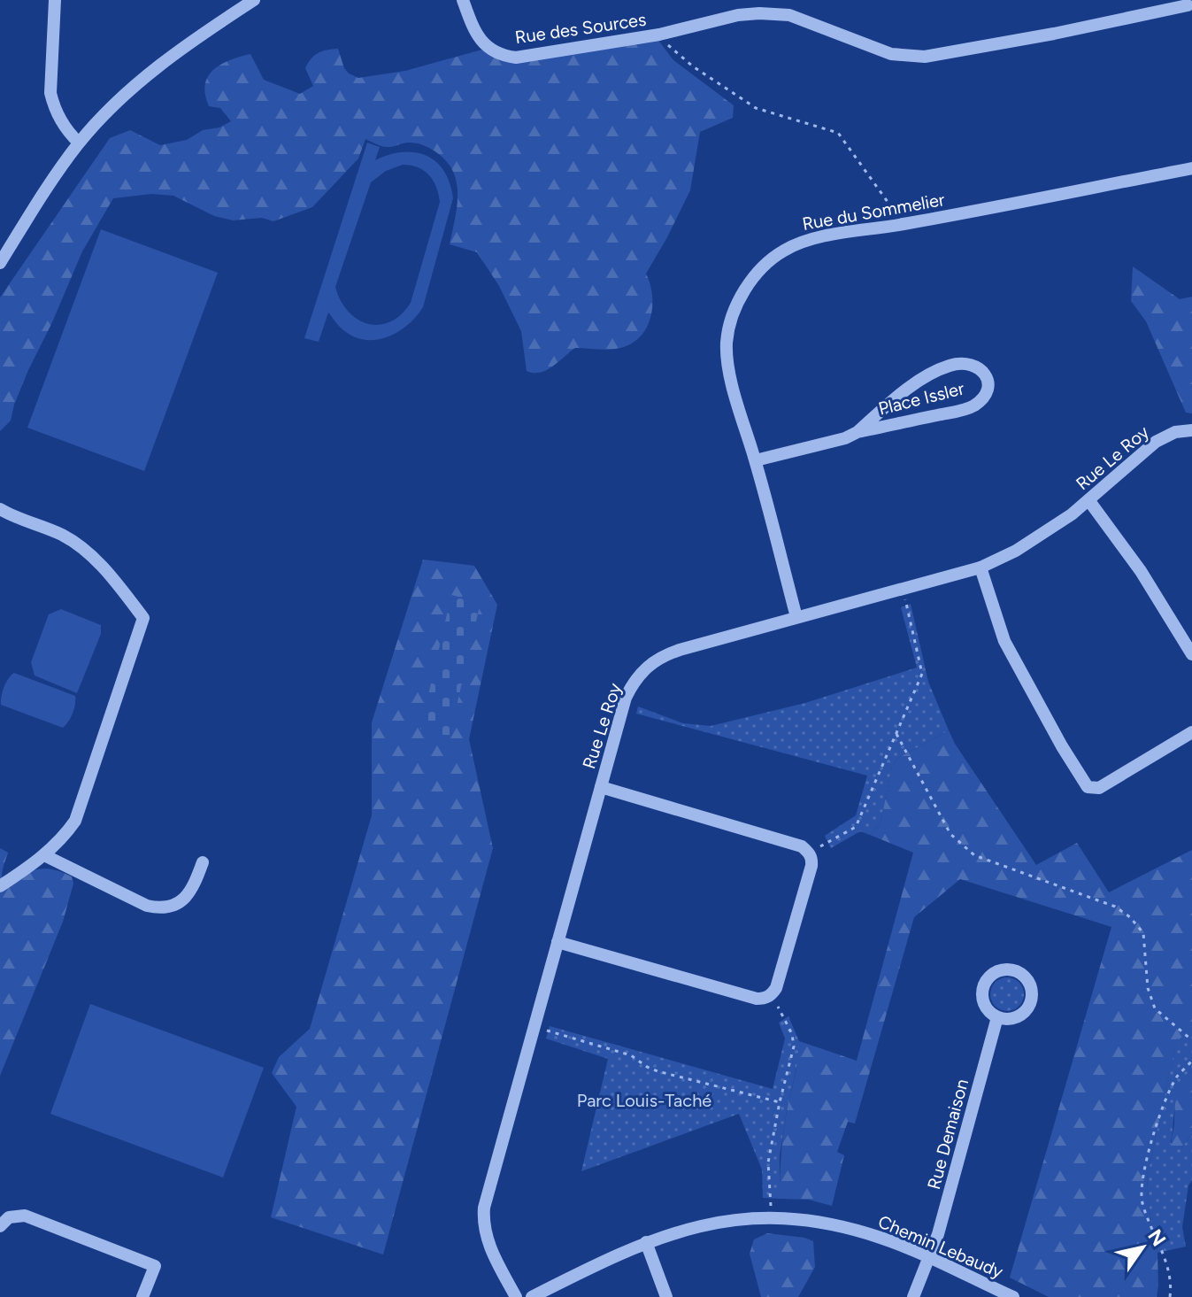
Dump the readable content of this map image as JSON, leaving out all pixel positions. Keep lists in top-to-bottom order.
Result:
{
  "streets": {
    "street": [
      "Rue des Sources",
      "Rue du Sommelier",
      "Place Issler",
      "Rue Le Roy",
      "Rue Demaison",
      "Chemin Lebaudy"
    ]
  },
  "crossings": [
    ["Rue du Sommelier", "Place Issler"],
    ["Rue du Sommelier", "Rue Le Roy"],
    ["Rue Demaison", "Chemin Lebaudy"]
  ],
  "parks": ["Parc Louis-Taché"],
  "north": "top right"
}
